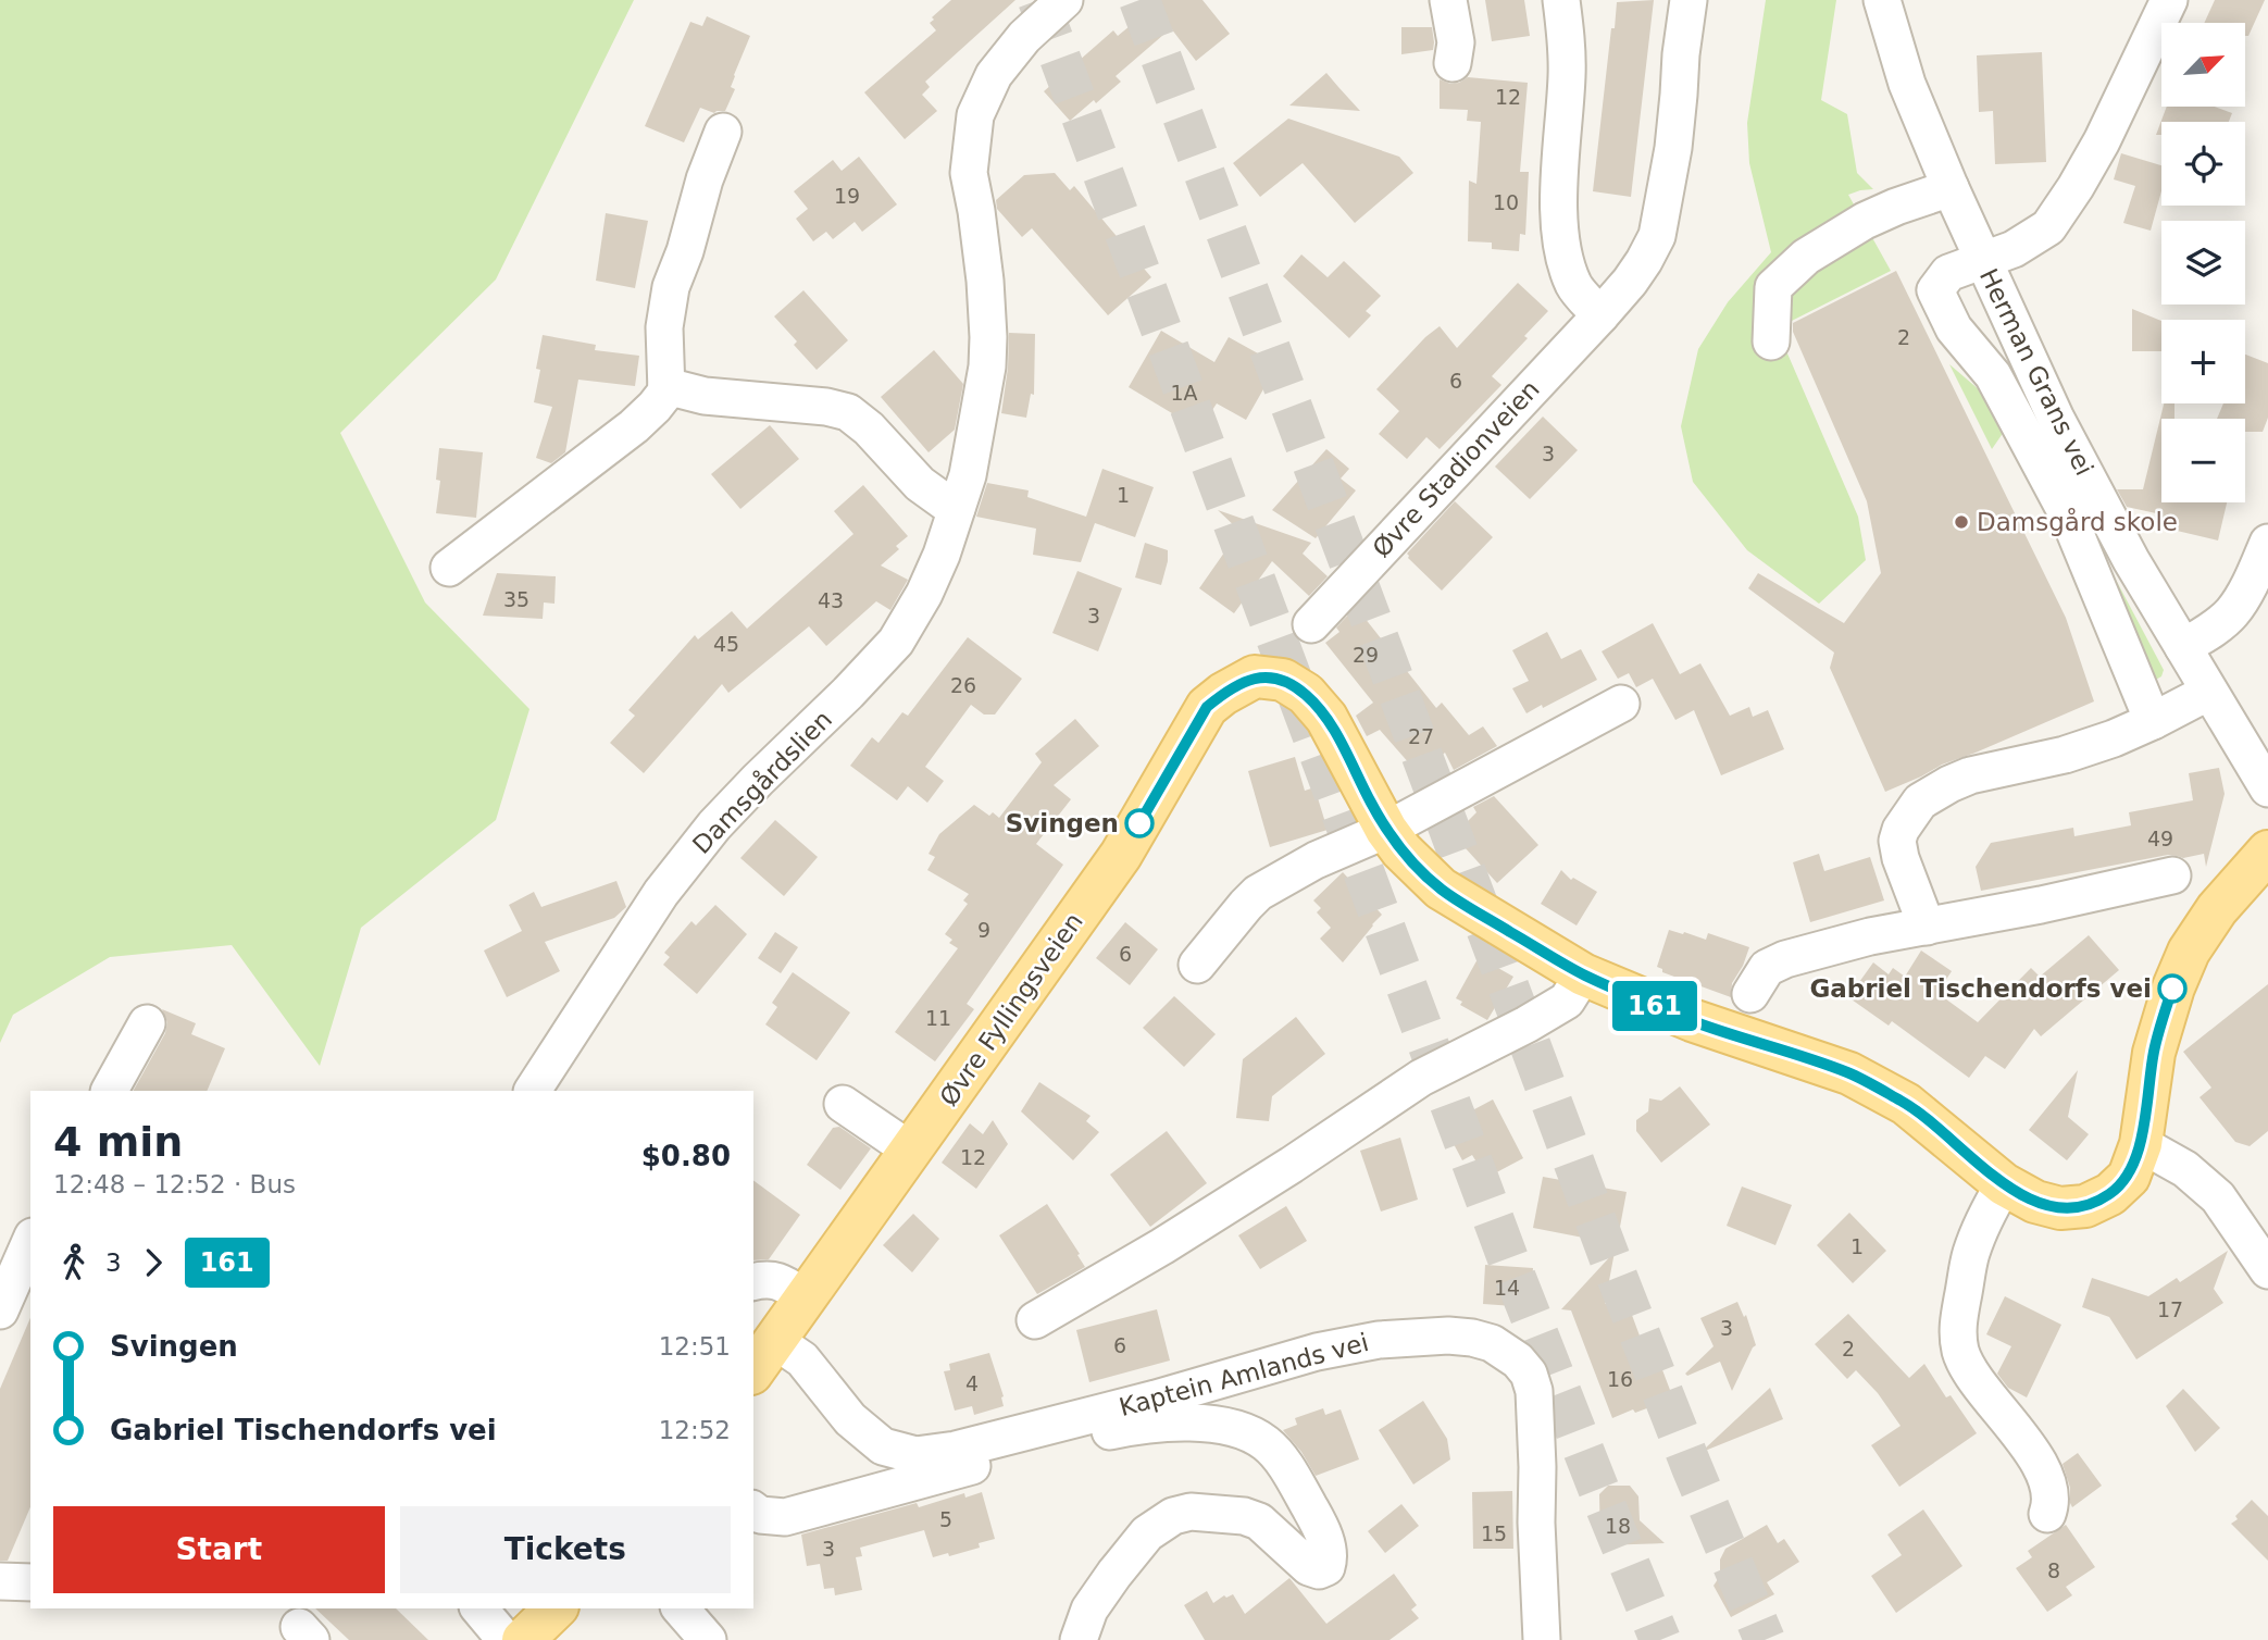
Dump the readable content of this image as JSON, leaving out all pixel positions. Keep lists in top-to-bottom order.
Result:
{
  "streets": {
    "main road": ["Øvre Fyllingsveien"],
    "street": [
      "Herman Grans vei",
      "Øvre Stadionveien",
      "Damsgårdslien",
      "Kaptein Amlands vei"
    ]
  },
  "crossings": [
    ["Øvre Fyllingsveien", "Kaptein Amlands vei"]
  ],
  "places": ["Damsgård skole", "Svingen", "Gabriel Tischendorfs vei"],
  "lines": ["bus line 161"],
  "house_numbers": [
    "12",
    "19",
    "10",
    "2",
    "6",
    "1A",
    "3",
    "1",
    "35",
    "43",
    "3",
    "45",
    "29",
    "26",
    "27",
    "49",
    "9",
    "6",
    "11",
    "12",
    "1",
    "14",
    "17",
    "3",
    "6",
    "2",
    "16",
    "4",
    "5",
    "18",
    "15",
    "3",
    "8"
  ],
  "north": "top right",
  "page": {
    "on_map": "161",
    "map_buttons": ["+", "−"],
    "heading": ["4 min", "12:48 – 12:52 · Bus", "$0.80"],
    "legs": ["3", "161"],
    "list": [
      {
        "name": "Svingen",
        "value": "12:51"
      },
      {
        "name": "Gabriel Tischendorfs vei",
        "value": "12:52"
      }
    ],
    "buttons": ["Start", "Tickets"]
  }
}
